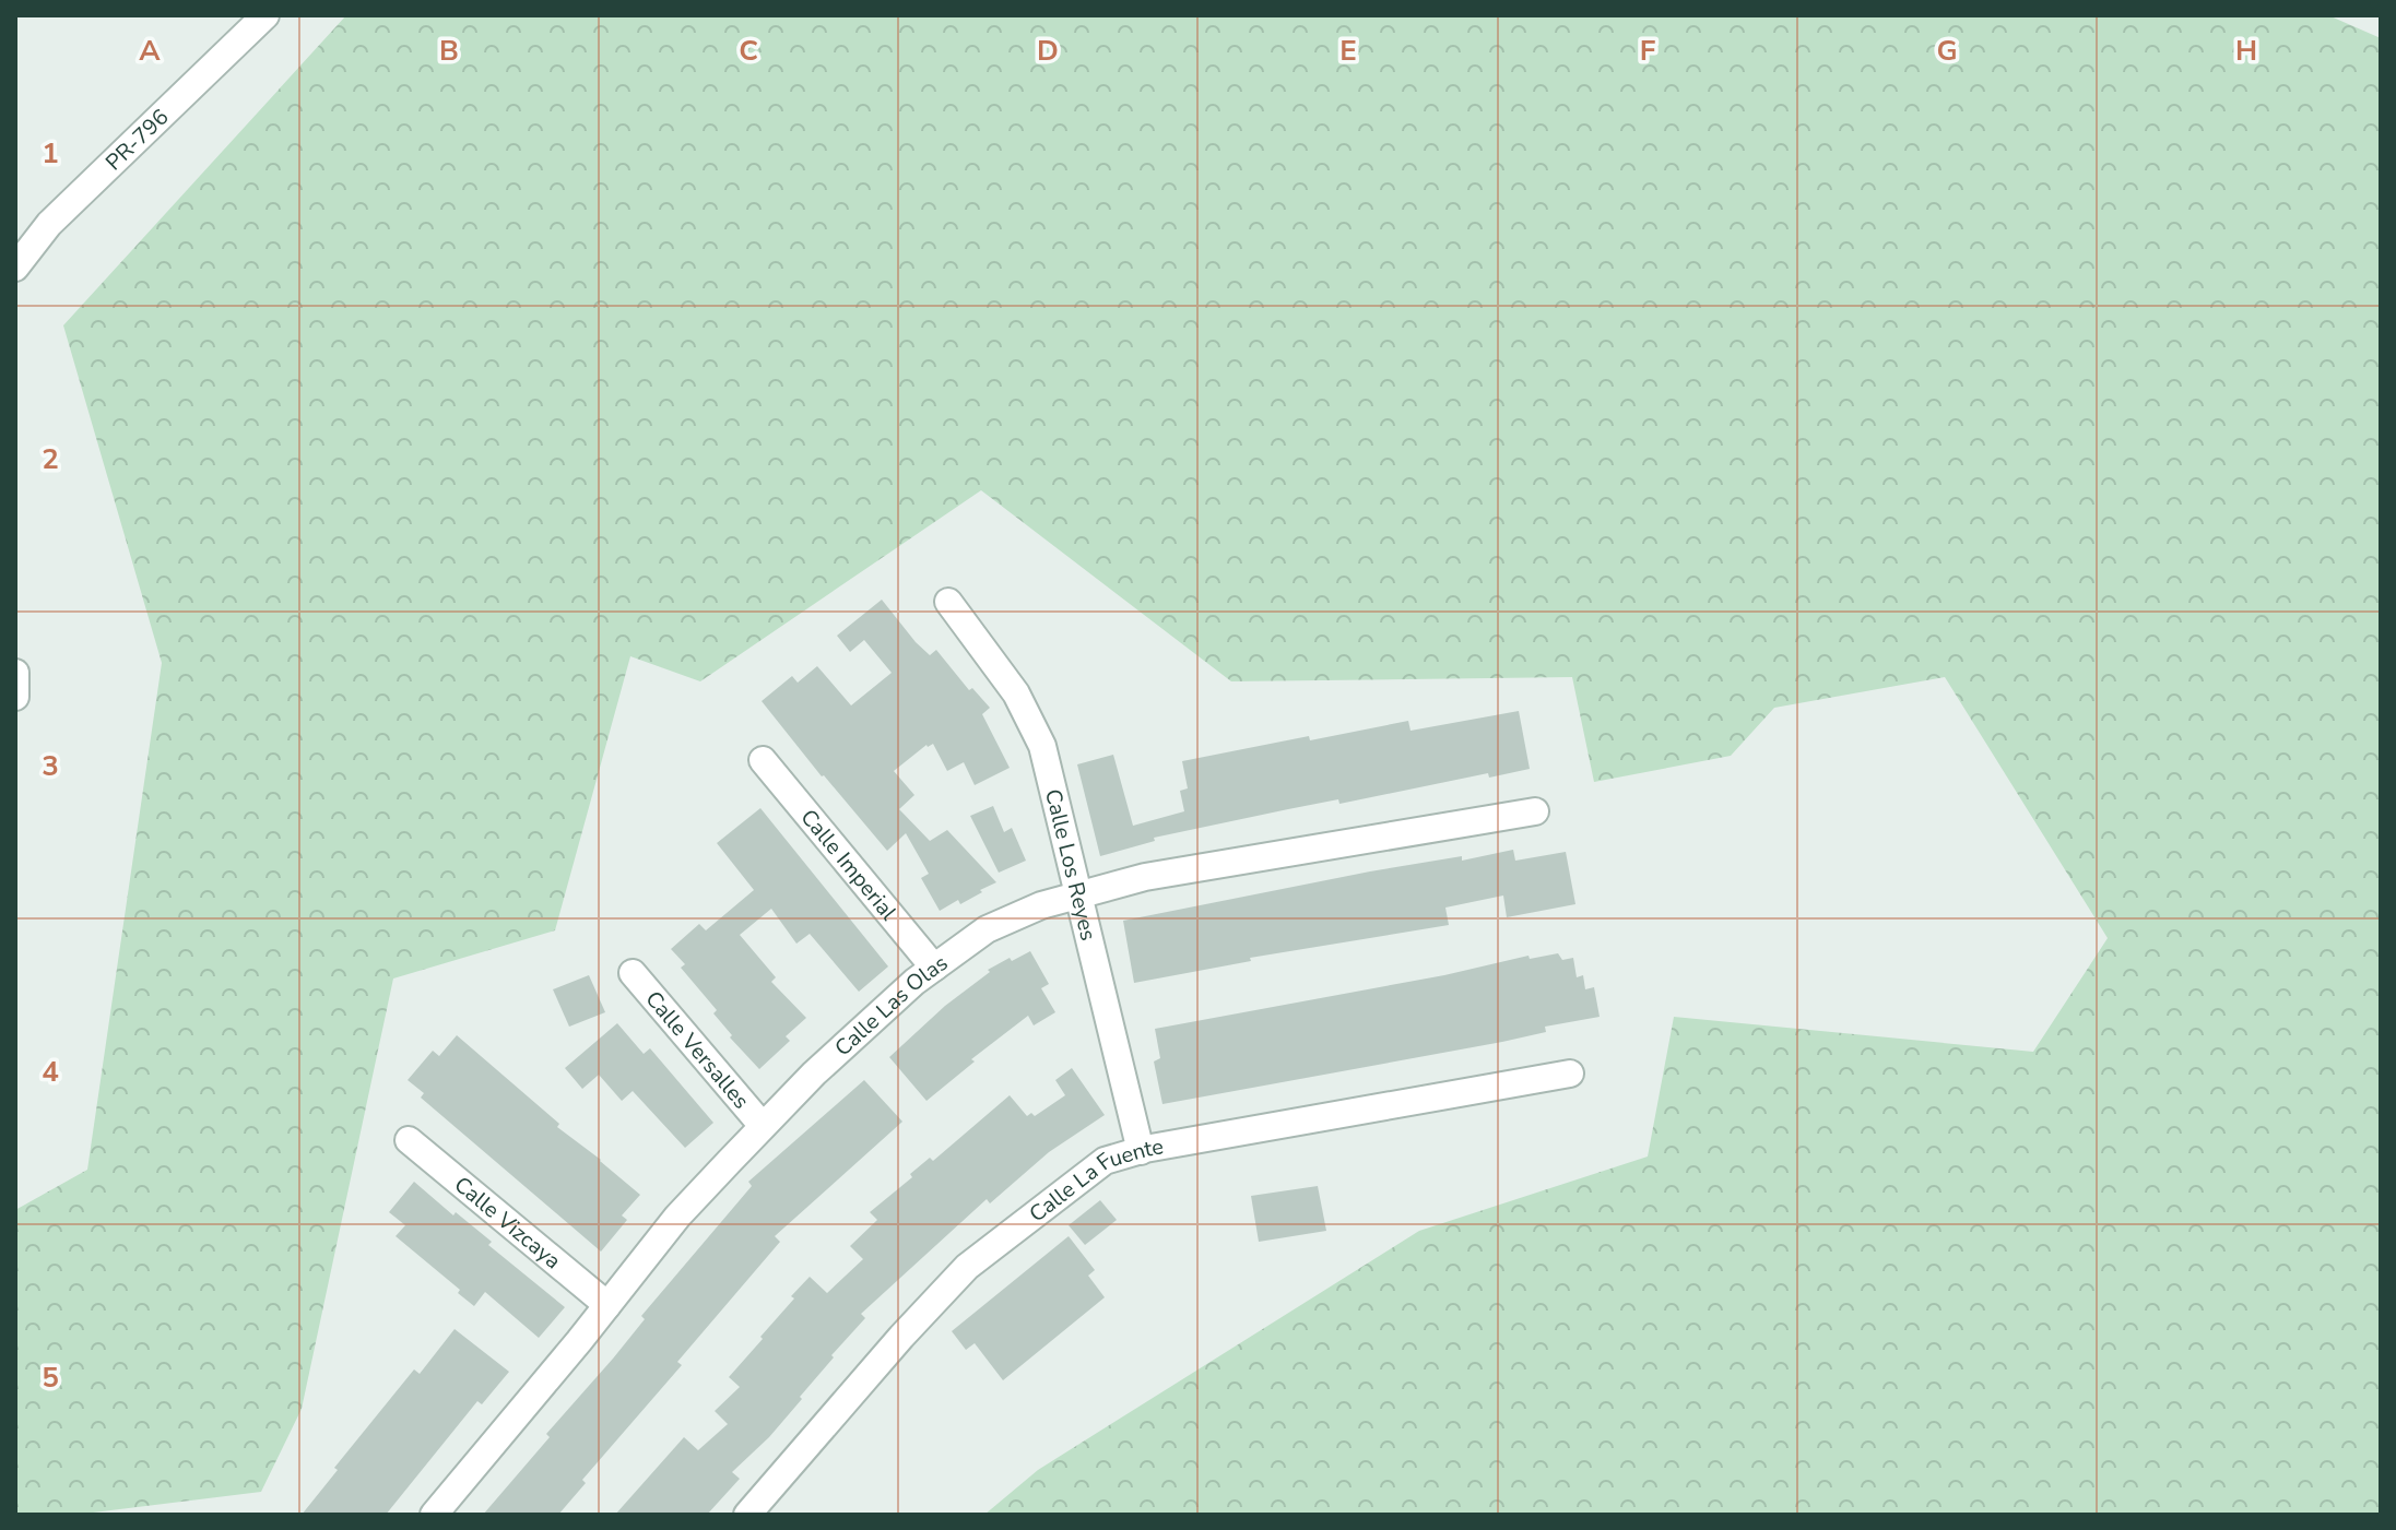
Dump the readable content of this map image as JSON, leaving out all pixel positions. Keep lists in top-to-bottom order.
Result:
{
  "streets": {
    "street": [
      "PR-796",
      "Calle Imperial",
      "Calle Los Reyes",
      "Calle Las Olas",
      "Calle Versalles",
      "Calle La Fuente",
      "Calle Vizcaya"
    ]
  },
  "crossings": [
    ["Calle Imperial", "Calle Las Olas"],
    ["Calle Los Reyes", "Calle Las Olas"],
    ["Calle Los Reyes", "Calle La Fuente"],
    ["Calle Las Olas", "Calle Versalles"],
    ["Calle Las Olas", "Calle Vizcaya"]
  ],
  "grid": {
    "columns": [
      "A",
      "B",
      "C",
      "D",
      "E",
      "F",
      "G",
      "H"
    ],
    "rows": [
      "1",
      "2",
      "3",
      "4",
      "5"
    ]
  }
}
